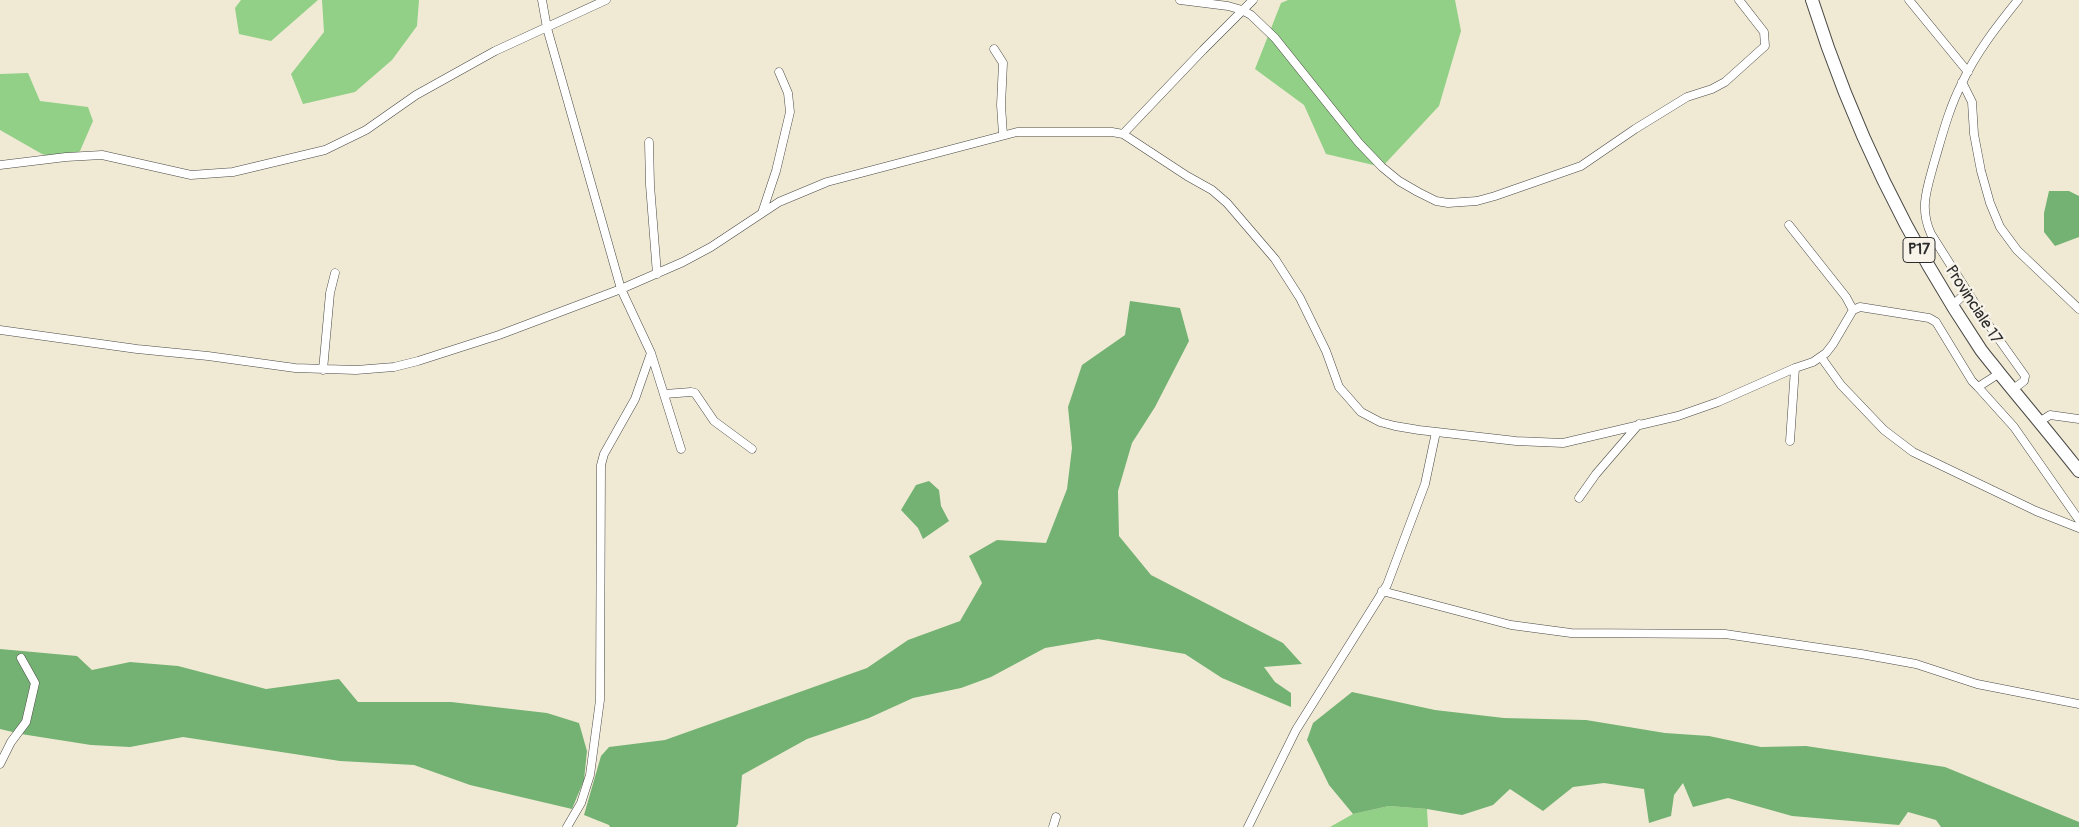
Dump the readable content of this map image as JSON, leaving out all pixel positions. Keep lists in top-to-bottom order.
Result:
{
  "streets": {
    "main road": ["P17", "Provinciale 17"]
  }
}
